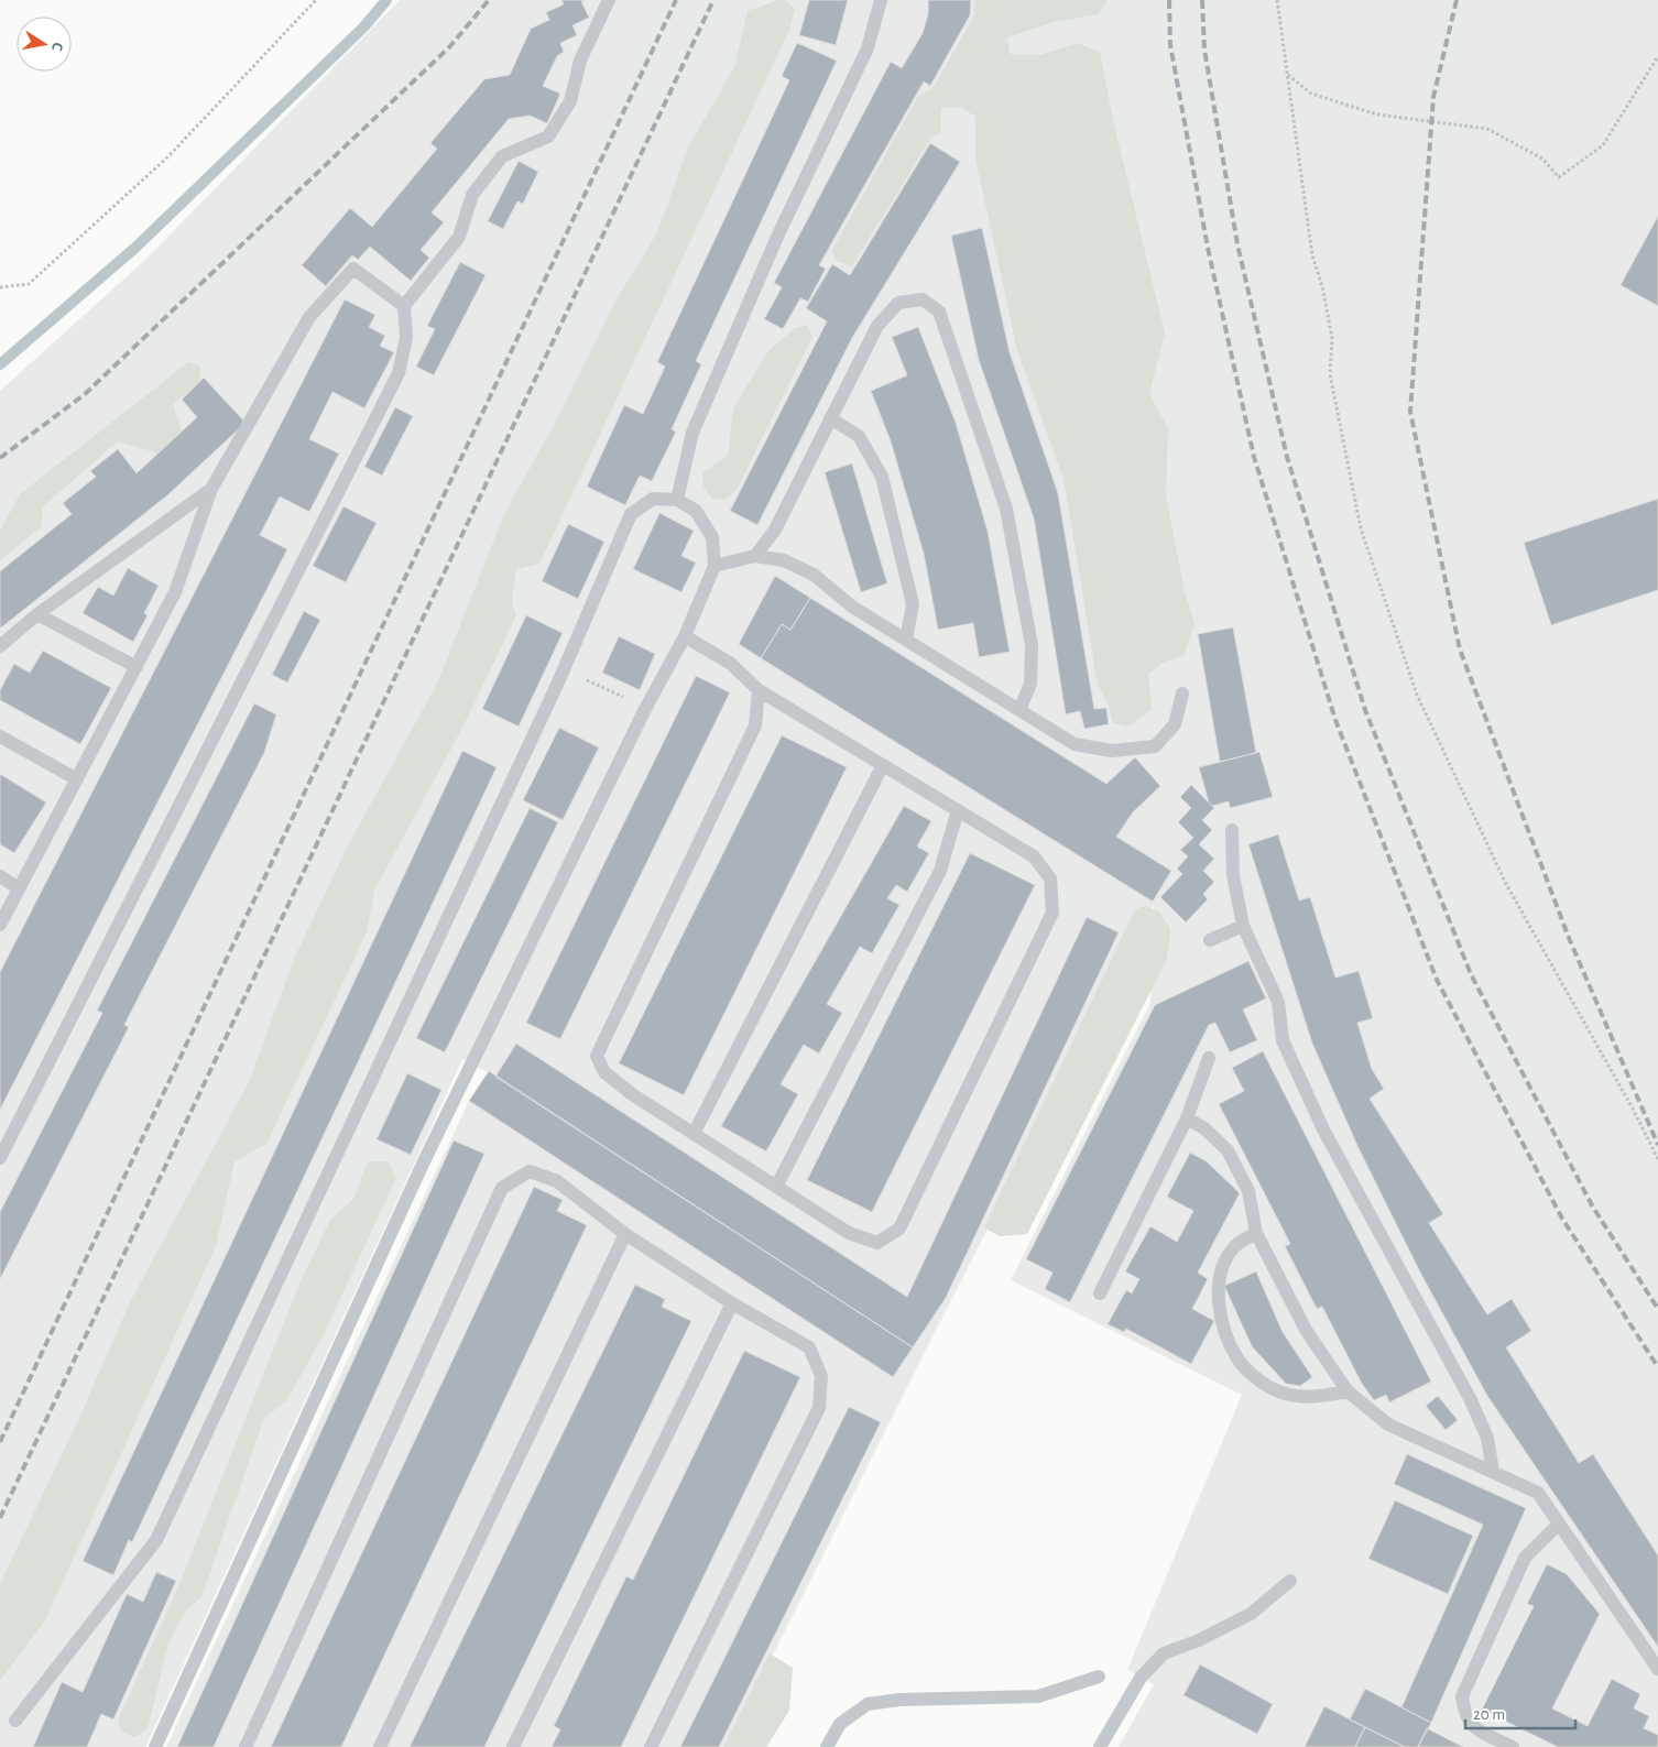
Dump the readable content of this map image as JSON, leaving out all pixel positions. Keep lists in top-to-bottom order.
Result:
{
  "scale_bar": "20 m",
  "north": "right"
}
